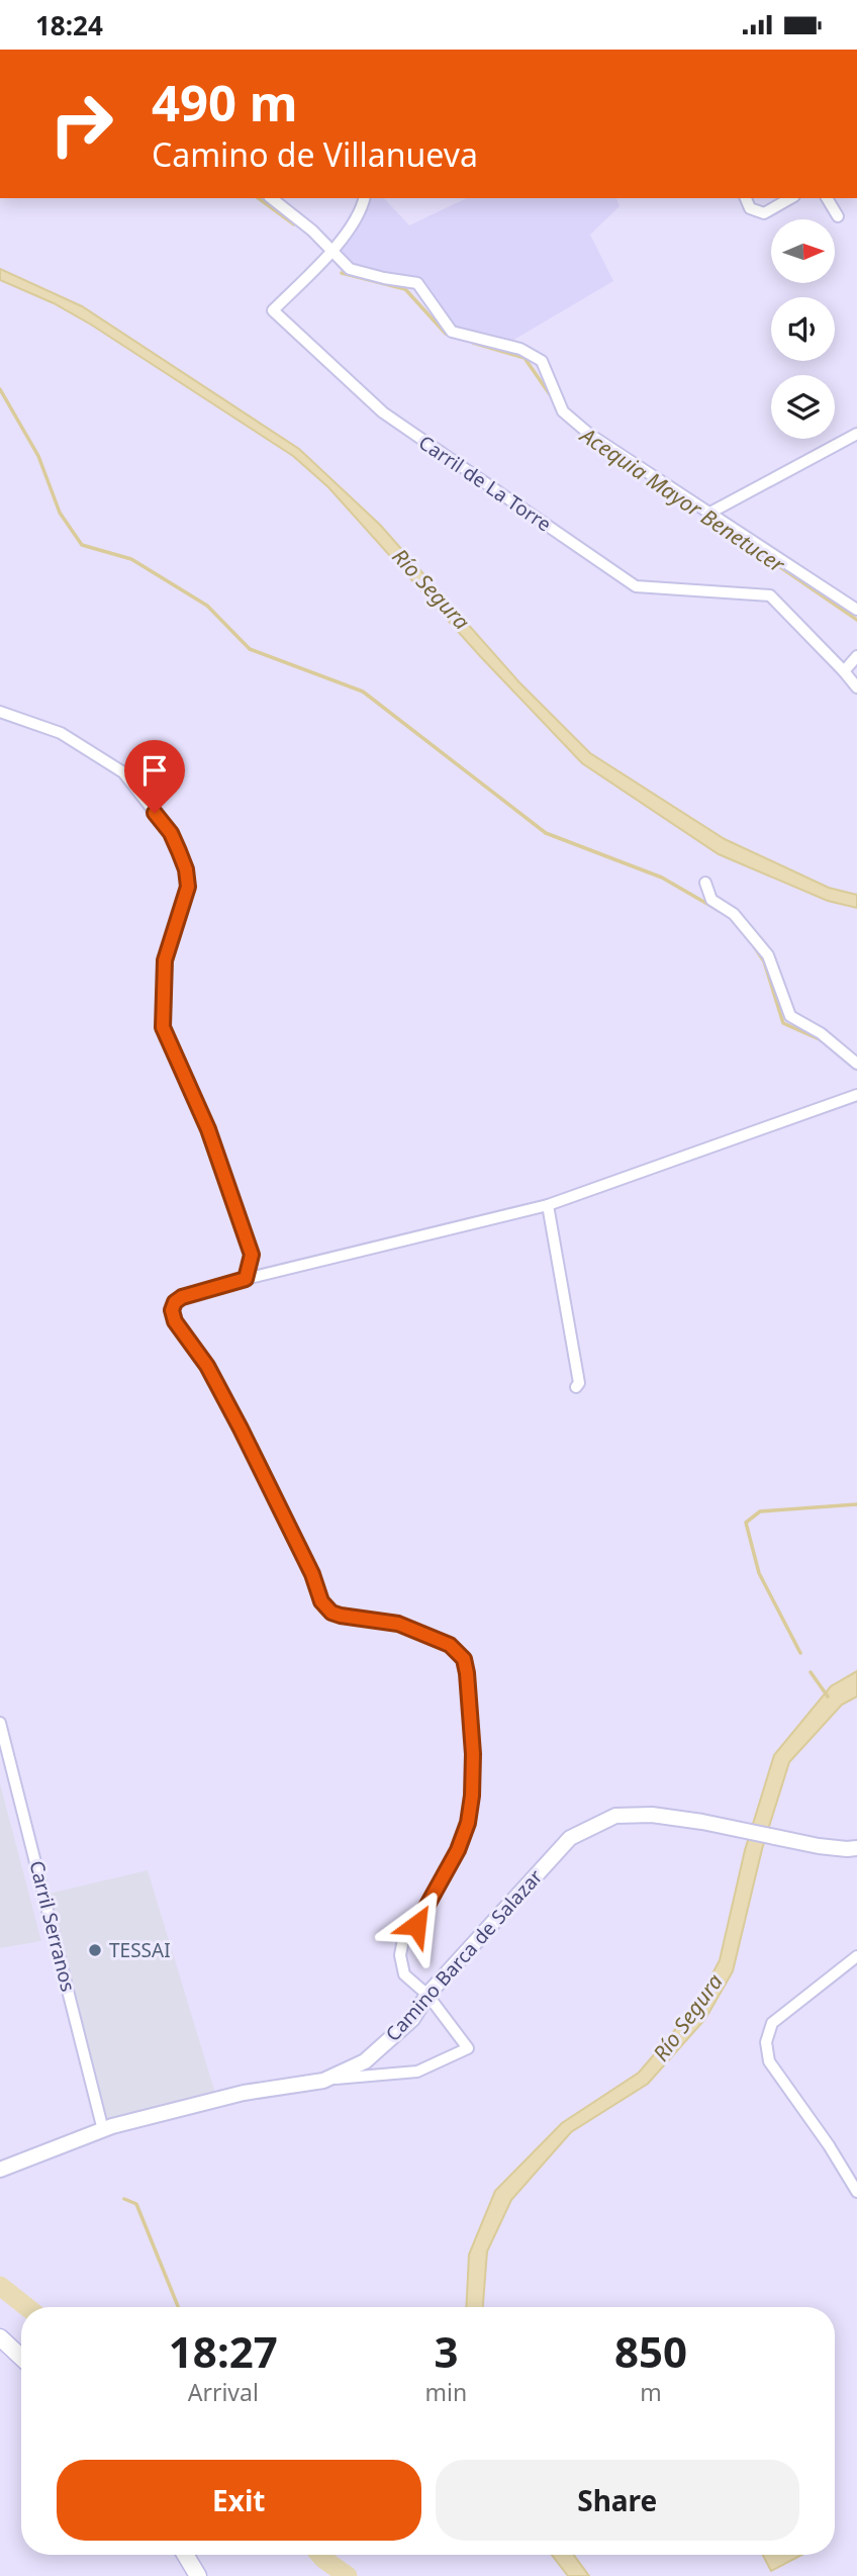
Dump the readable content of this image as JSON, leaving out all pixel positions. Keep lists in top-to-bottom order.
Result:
{
  "streets": {
    "street": ["Carril de La Torre", "Carril Serranos", "Camino Barca de Salazar"]
  },
  "crossings": [
    ["Carril Serranos", "Camino Barca de Salazar"]
  ],
  "water": ["Acequia Mayor Benetucer", "Río Segura"],
  "places": ["TESSAI"],
  "north": "right",
  "page": {
    "status": "18:24",
    "turn": ["490 m", "Camino de Villanueva"],
    "eta": [
      "18:27",
      "Arrival",
      "3",
      "min",
      "850",
      "m"
    ],
    "buttons": ["Exit", "Share"]
  }
}
